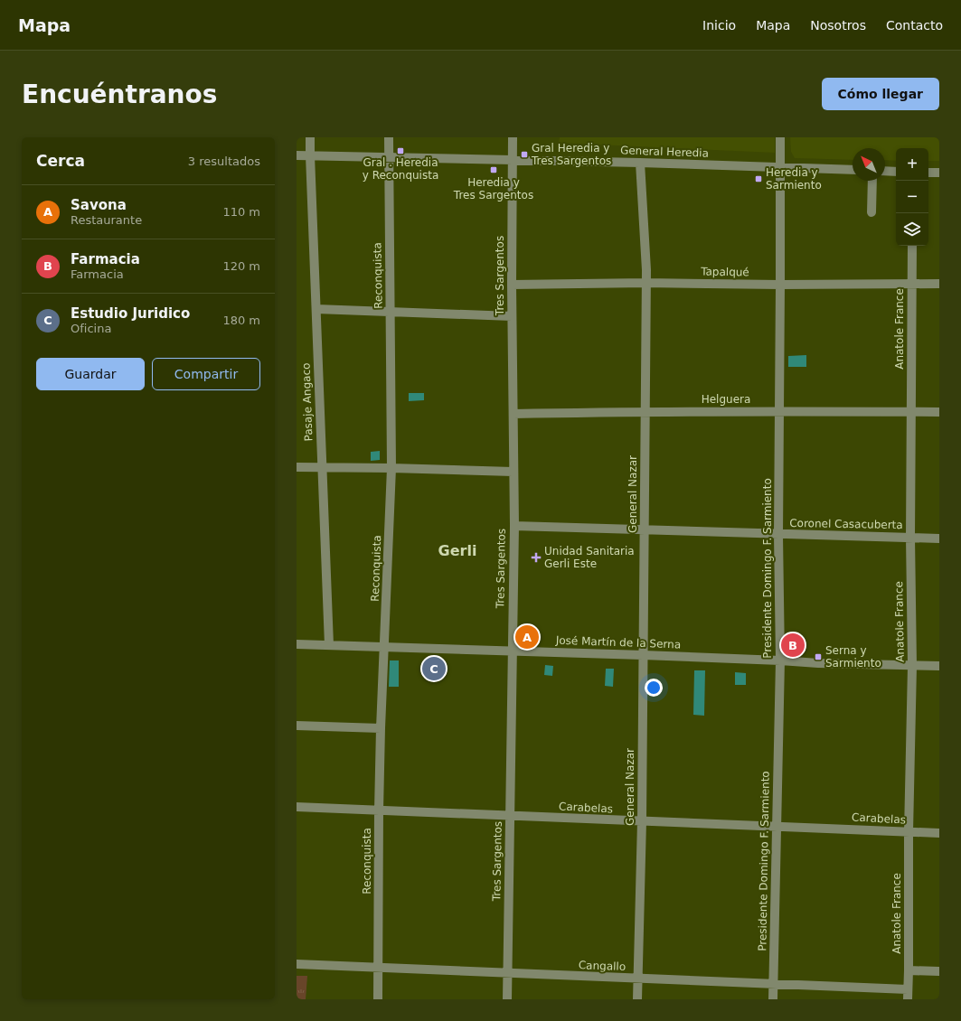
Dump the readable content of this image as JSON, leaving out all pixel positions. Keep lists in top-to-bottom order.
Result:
{
  "streets": {
    "street": [
      "General Heredia",
      "Tapalqué",
      "Reconquista",
      "Tres Sargentos",
      "Anatole France",
      "Helguera",
      "Pasaje Angaco",
      "General Nazar",
      "Coronel Casacuberta",
      "Presidente Domingo F. Sarmiento",
      "José Martín de la Serna",
      "Carabelas",
      "Cangallo"
    ]
  },
  "crossings": [
    ["General Heredia", "Reconquista"],
    ["General Heredia", "Tres Sargentos"],
    ["General Heredia", "Pasaje Angaco"],
    ["General Heredia", "General Nazar"],
    ["General Heredia", "Presidente Domingo F. Sarmiento"],
    ["Tapalqué", "Tres Sargentos"],
    ["Tapalqué", "Anatole France"],
    ["Tapalqué", "General Nazar"],
    ["Tapalqué", "Presidente Domingo F. Sarmiento"],
    ["Reconquista", "José Martín de la Serna"],
    ["Reconquista", "Carabelas"],
    ["Reconquista", "Cangallo"],
    ["Tres Sargentos", "Helguera"],
    ["Tres Sargentos", "Coronel Casacuberta"],
    ["Tres Sargentos", "José Martín de la Serna"],
    ["Tres Sargentos", "Carabelas"],
    ["Tres Sargentos", "Cangallo"],
    ["Anatole France", "Helguera"],
    ["Anatole France", "Coronel Casacuberta"],
    ["Anatole France", "José Martín de la Serna"],
    ["Anatole France", "Carabelas"],
    ["Anatole France", "Cangallo"],
    ["Helguera", "General Nazar"],
    ["Helguera", "Presidente Domingo F. Sarmiento"],
    ["Pasaje Angaco", "José Martín de la Serna"],
    ["General Nazar", "Coronel Casacuberta"],
    ["General Nazar", "José Martín de la Serna"],
    ["General Nazar", "Carabelas"],
    ["General Nazar", "Cangallo"],
    ["Coronel Casacuberta", "Presidente Domingo F. Sarmiento"],
    ["Presidente Domingo F. Sarmiento", "José Martín de la Serna"],
    ["Presidente Domingo F. Sarmiento", "Carabelas"],
    ["Presidente Domingo F. Sarmiento", "Cangallo"]
  ],
  "districts": ["Gerli"],
  "places": {
    "transit": [
      "Gral . Heredia y Reconquista",
      "Gral Heredia y Tres Sargentos",
      "Heredia y Tres Sargentos",
      "Heredia y Sarmiento",
      "Serna y Sarmiento"
    ],
    "health": ["Unidad Sanitaria Gerli Este"]
  },
  "north": "top left",
  "page": {
    "header": "Mapa",
    "nav": [
      "Inicio",
      "Mapa",
      "Nosotros",
      "Contacto"
    ],
    "buttons": [
      "Cómo llegar",
      ["Guardar", "Compartir"]
    ],
    "title": "Encuéntranos",
    "heading": ["Cerca", "3 resultados"],
    "map_buttons": ["+", "−"],
    "list": [
      {
        "mark": "A",
        "name": "Savona",
        "note": "Restaurante",
        "value": "110 m"
      },
      {
        "mark": "B",
        "name": "Farmacia",
        "note": "Farmacia",
        "value": "120 m"
      },
      {
        "mark": "C",
        "name": "Estudio Juridico",
        "note": "Oficina",
        "value": "180 m"
      }
    ],
    "pins": ["A", "B", "C"]
  }
}
